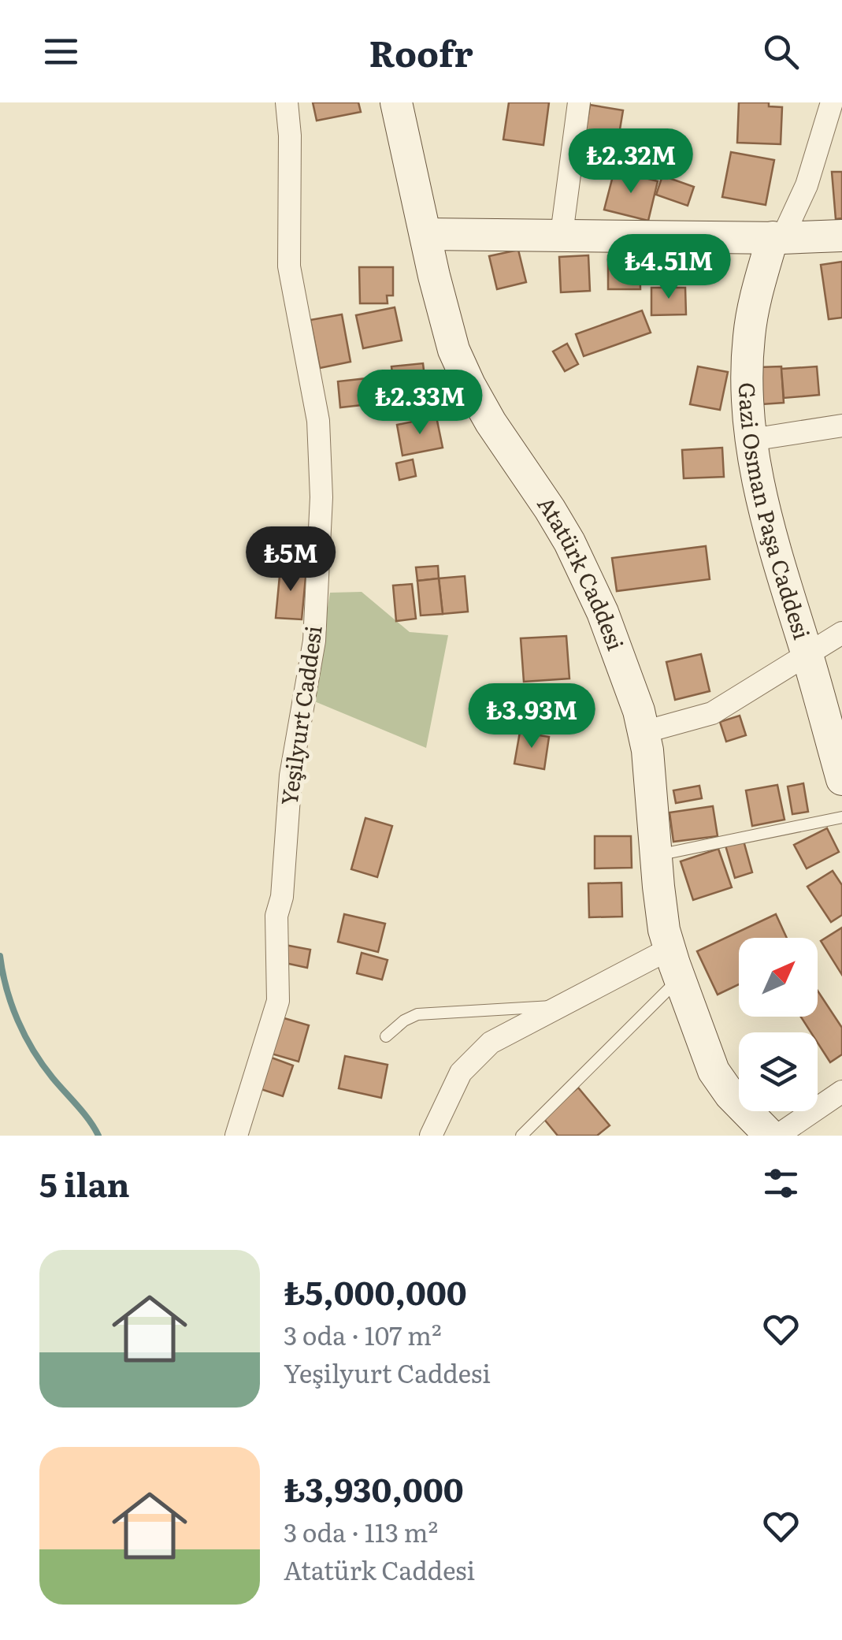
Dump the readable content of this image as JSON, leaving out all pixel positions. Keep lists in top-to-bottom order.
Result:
{
  "streets": {
    "street": ["Gazi Osman Paşa Caddesi", "Atatürk Caddesi", "Yeşilyurt Caddesi"]
  },
  "north": "top right",
  "page": {
    "header": "Roofr",
    "price": [
      "₺2.32M",
      "₺4.51M",
      "₺2.33M",
      "₺5M",
      "₺3.93M"
    ],
    "heading": "5 ilan",
    "list": [
      {
        "name": "₺5,000,000",
        "note": "3 oda · 107 m² · Yeşilyurt Caddesi"
      },
      {
        "name": "₺3,930,000",
        "note": "3 oda · 113 m² · Atatürk Caddesi"
      }
    ]
  }
}
